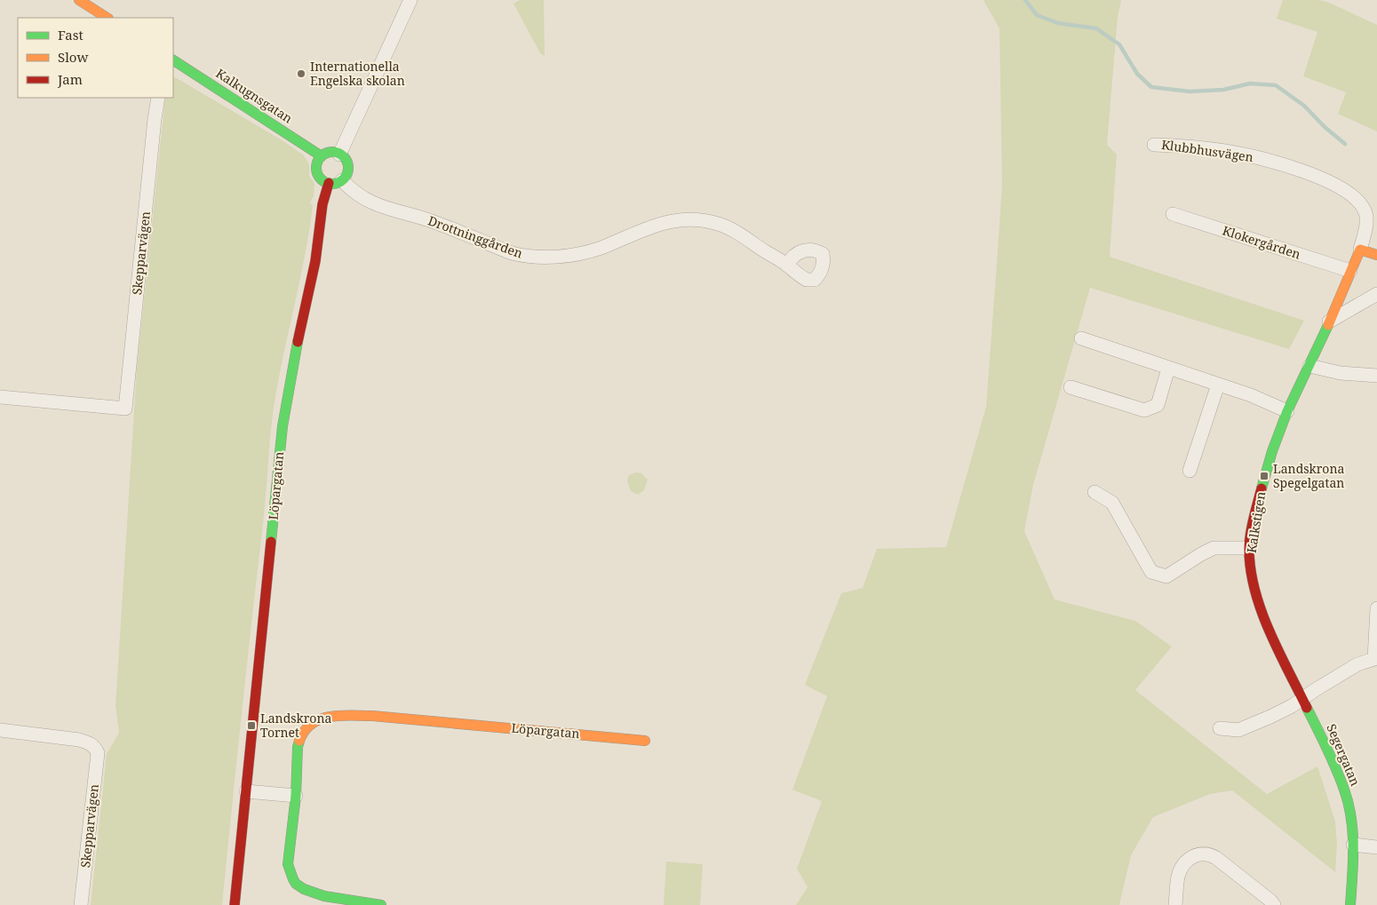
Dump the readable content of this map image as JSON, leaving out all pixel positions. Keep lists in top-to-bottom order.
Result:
{
  "streets": {
    "street": [
      "Kalkugnsgatan",
      "Klubbhusvägen",
      "Drottninggården",
      "Klokergården",
      "Skepparvägen",
      "Löpargatan",
      "Kalkstigen",
      "Segergatan"
    ]
  },
  "crossings": [
    ["Kalkugnsgatan", "Drottninggården"],
    ["Kalkugnsgatan", "Löpargatan"],
    ["Klubbhusvägen", "Kalkstigen"],
    ["Drottninggården", "Löpargatan"],
    ["Klokergården", "Kalkstigen"],
    ["Kalkstigen", "Segergatan"]
  ],
  "places": {
    "other": ["Internationella Engelska skolan"],
    "transit": ["Landskrona Spegelgatan", "Landskrona Tornet"]
  },
  "legend": ["Fast", "Slow", "Jam"]
}
